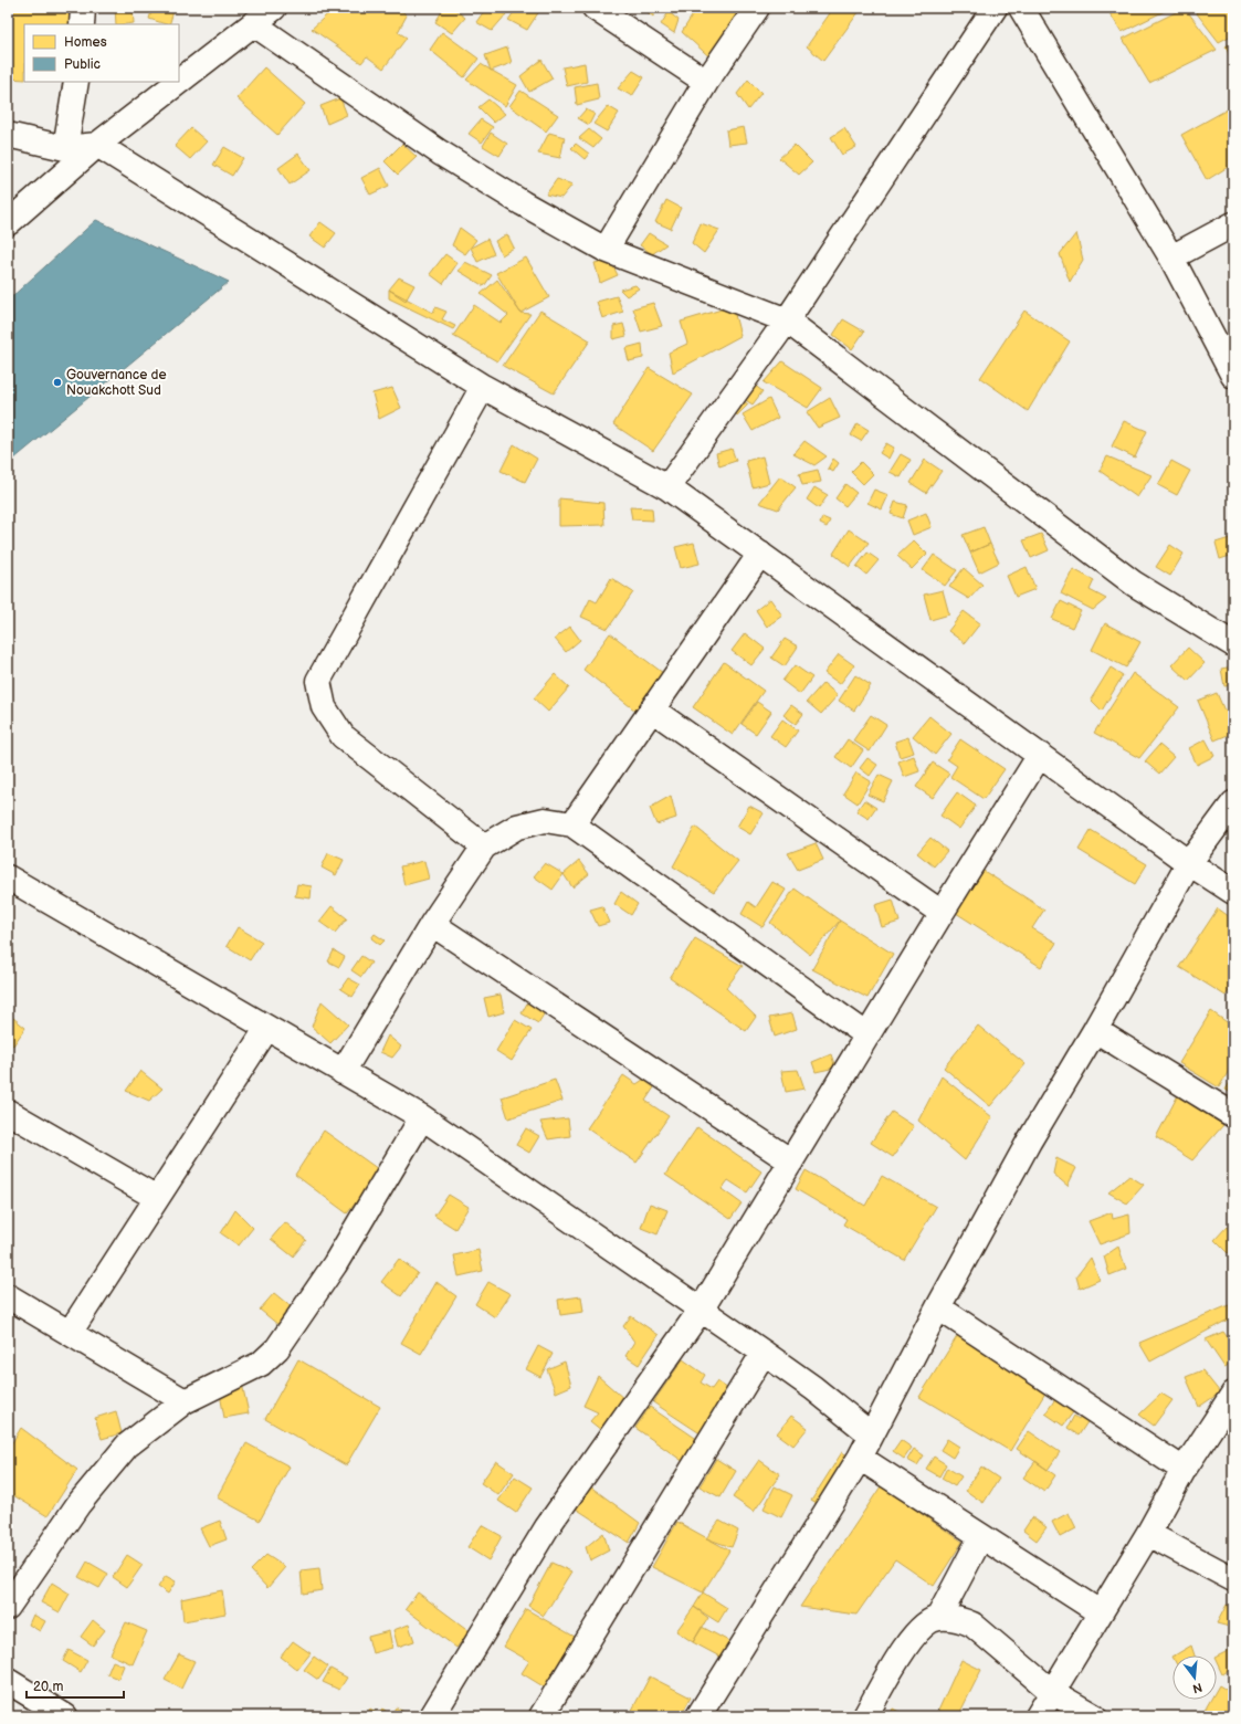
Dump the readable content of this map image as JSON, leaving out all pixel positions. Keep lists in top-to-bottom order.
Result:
{
  "places": ["Gouvernance de Nouakchott Sud"],
  "legend": ["Homes", "Public"],
  "scale_bar": "20 m",
  "north": "bottom"
}
